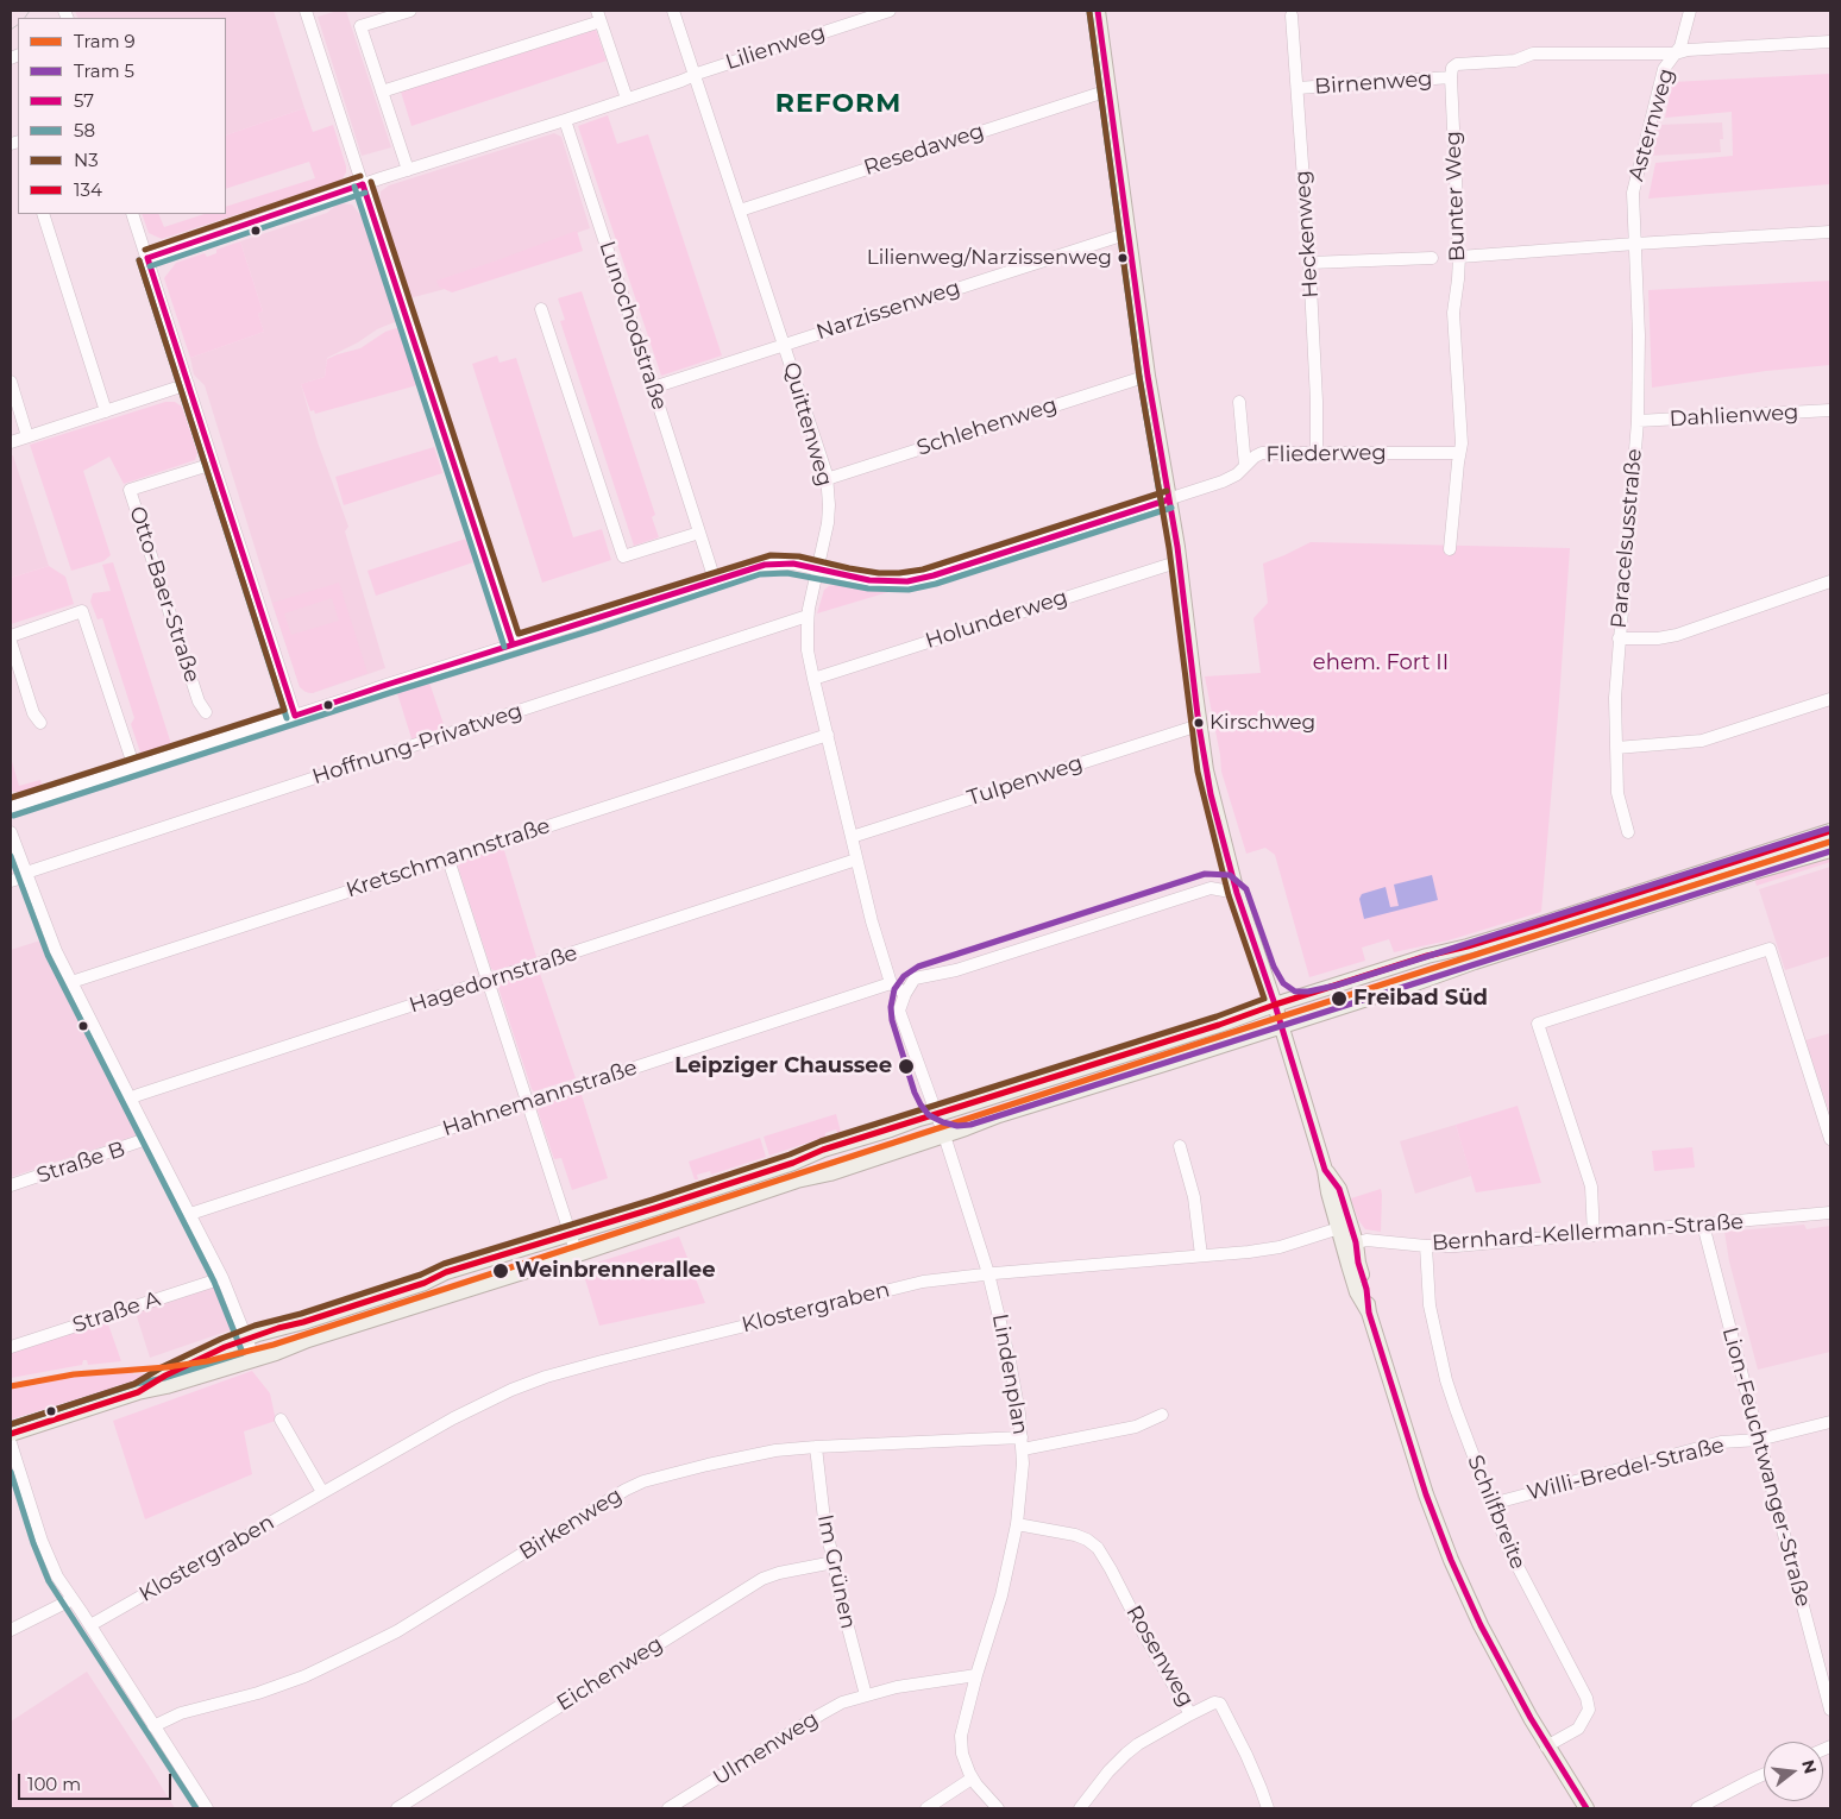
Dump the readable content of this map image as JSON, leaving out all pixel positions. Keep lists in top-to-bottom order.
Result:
{
  "streets": {
    "street": [
      "Lilienweg",
      "Birnenweg",
      "Asternweg",
      "Resedaweg",
      "Bunter Weg",
      "Heckenweg",
      "Narzissenweg",
      "Lunochodstraße",
      "Dahlienweg",
      "Quittenweg",
      "Schlehenweg",
      "Fliederweg",
      "Paracelsusstraße",
      "Otto-Baer-Straße",
      "Holunderweg",
      "Hoffnung-Privatweg",
      "Tulpenweg",
      "Kretschmannstraße",
      "Hagedornstraße",
      "Hahnemannstraße",
      "Straße B",
      "Bernhard-Kellermann-Straße",
      "Klostergraben",
      "Straße A",
      "Lindenplan",
      "Lion-Feuchtwanger-Straße",
      "Willi-Bredel-Straße",
      "Schilfbreite",
      "Birkenweg",
      "Im Grünen",
      "Rosenweg",
      "Eichenweg",
      "Ulmenweg"
    ]
  },
  "crossings": [
    ["Lilienweg", "Lunochodstraße"],
    ["Lilienweg", "Quittenweg"],
    ["Birnenweg", "Bunter Weg"],
    ["Birnenweg", "Heckenweg"],
    ["Asternweg", "Paracelsusstraße"],
    ["Resedaweg", "Quittenweg"],
    ["Bunter Weg", "Fliederweg"],
    ["Heckenweg", "Fliederweg"],
    ["Narzissenweg", "Lunochodstraße"],
    ["Narzissenweg", "Quittenweg"],
    ["Dahlienweg", "Paracelsusstraße"],
    ["Quittenweg", "Schlehenweg"],
    ["Quittenweg", "Holunderweg"],
    ["Quittenweg", "Hoffnung-Privatweg"],
    ["Quittenweg", "Tulpenweg"],
    ["Quittenweg", "Kretschmannstraße"],
    ["Quittenweg", "Hagedornstraße"],
    ["Quittenweg", "Hahnemannstraße"],
    ["Bernhard-Kellermann-Straße", "Lion-Feuchtwanger-Straße"],
    ["Bernhard-Kellermann-Straße", "Schilfbreite"],
    ["Klostergraben", "Lindenplan"],
    ["Lindenplan", "Birkenweg"],
    ["Lindenplan", "Rosenweg"],
    ["Lindenplan", "Ulmenweg"],
    ["Lion-Feuchtwanger-Straße", "Willi-Bredel-Straße"],
    ["Willi-Bredel-Straße", "Schilfbreite"],
    ["Birkenweg", "Im Grünen"],
    ["Im Grünen", "Eichenweg"],
    ["Im Grünen", "Ulmenweg"]
  ],
  "districts": ["REFORM"],
  "parks": ["ehem. Fort II"],
  "places": [
    "Lilienweg/Narzissenweg",
    "Kirschweg",
    "Freibad Süd",
    "Leipziger Chaussee",
    "Weinbrennerallee"
  ],
  "lines": [
    "transit line 57",
    "transit line 58",
    "transit line N3",
    "tram line 5",
    "transit line 134",
    "tram line 9"
  ],
  "legend": [
    "Tram 9",
    "Tram 5",
    "57",
    "58",
    "N3",
    "134"
  ],
  "scale_bar": "100 m",
  "north": "right"
}
